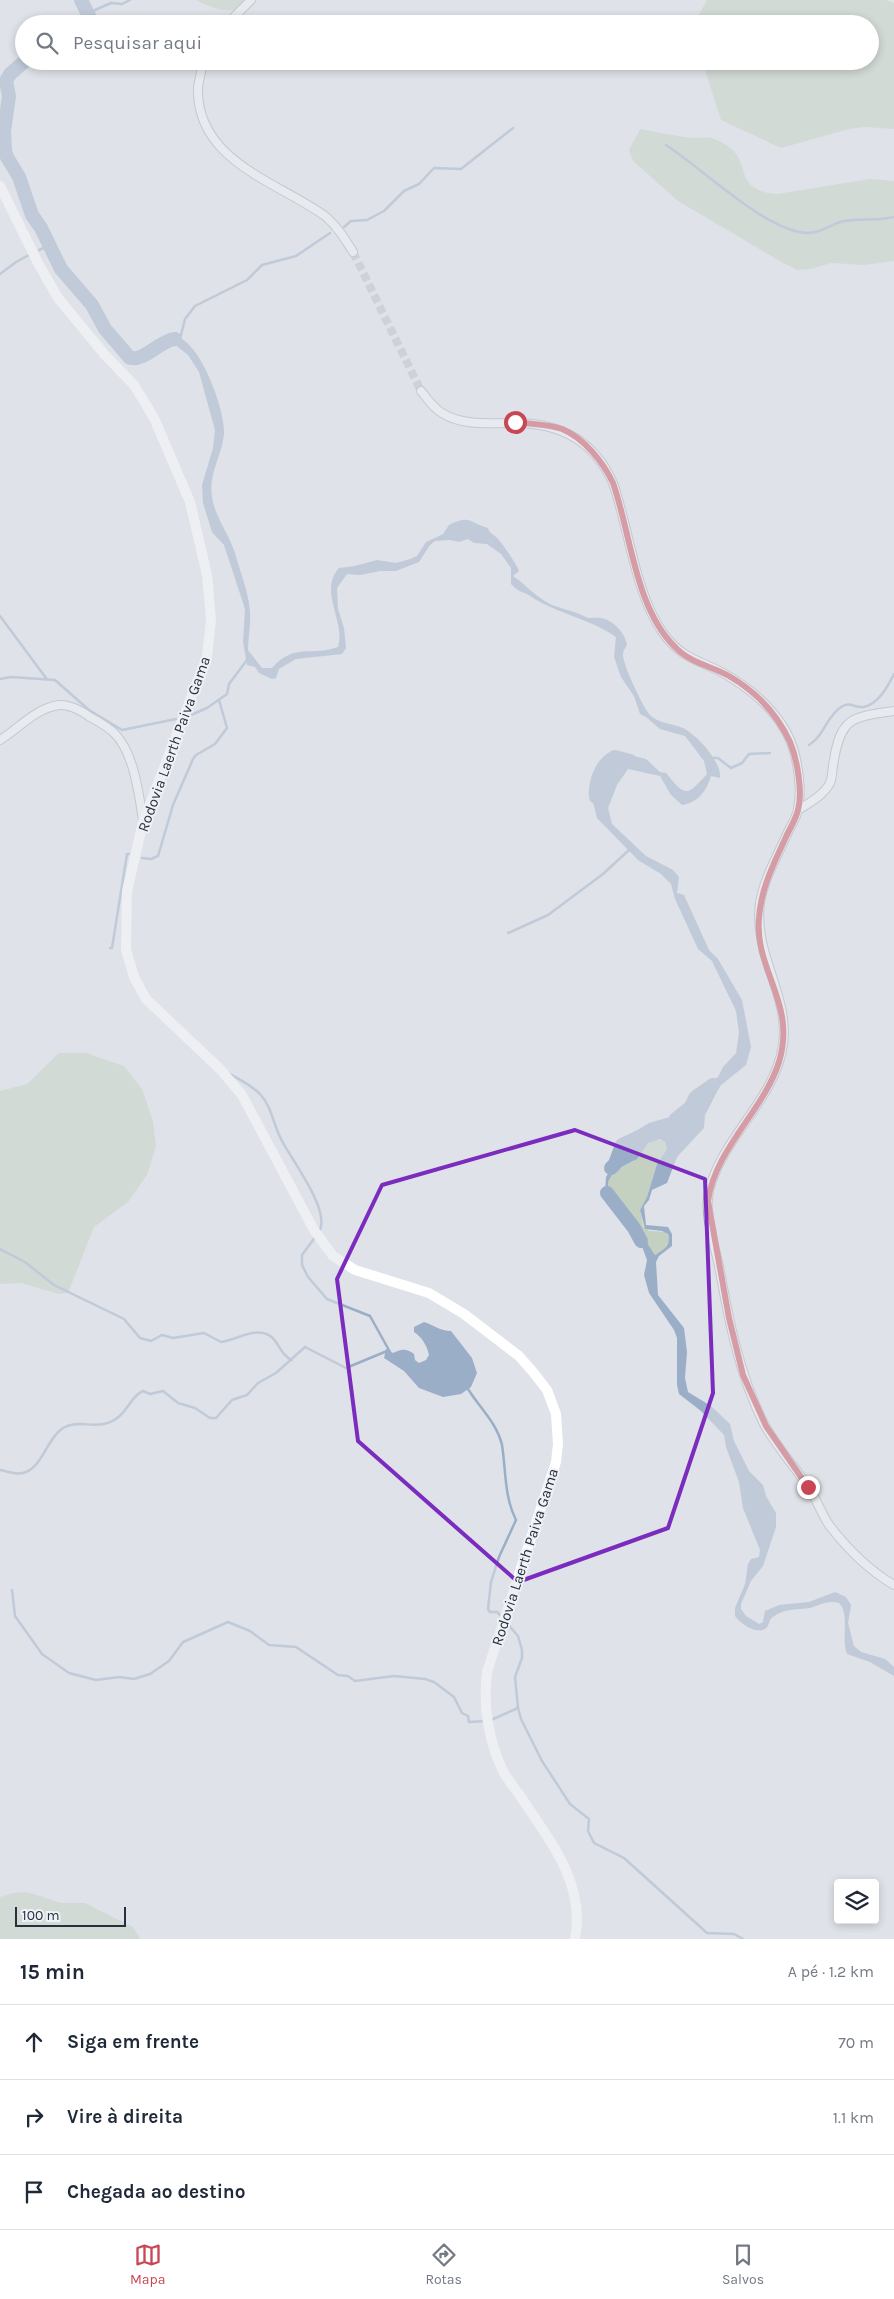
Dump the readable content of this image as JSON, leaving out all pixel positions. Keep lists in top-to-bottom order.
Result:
{
  "streets": {
    "main road": ["Rodovia Laerth Paiva Gama"]
  },
  "scale_bar": "100 m",
  "page": {
    "search": "Pesquisar aqui",
    "scale": "100 m",
    "heading": ["15 min", "A pé · 1.2 km"],
    "list": [
      ["Siga em frente", "70 m"],
      ["Vire à direita", "1.1 km"],
      "Chegada ao destino"
    ],
    "nav": ["Mapa", "Rotas", "Salvos"]
  }
}
